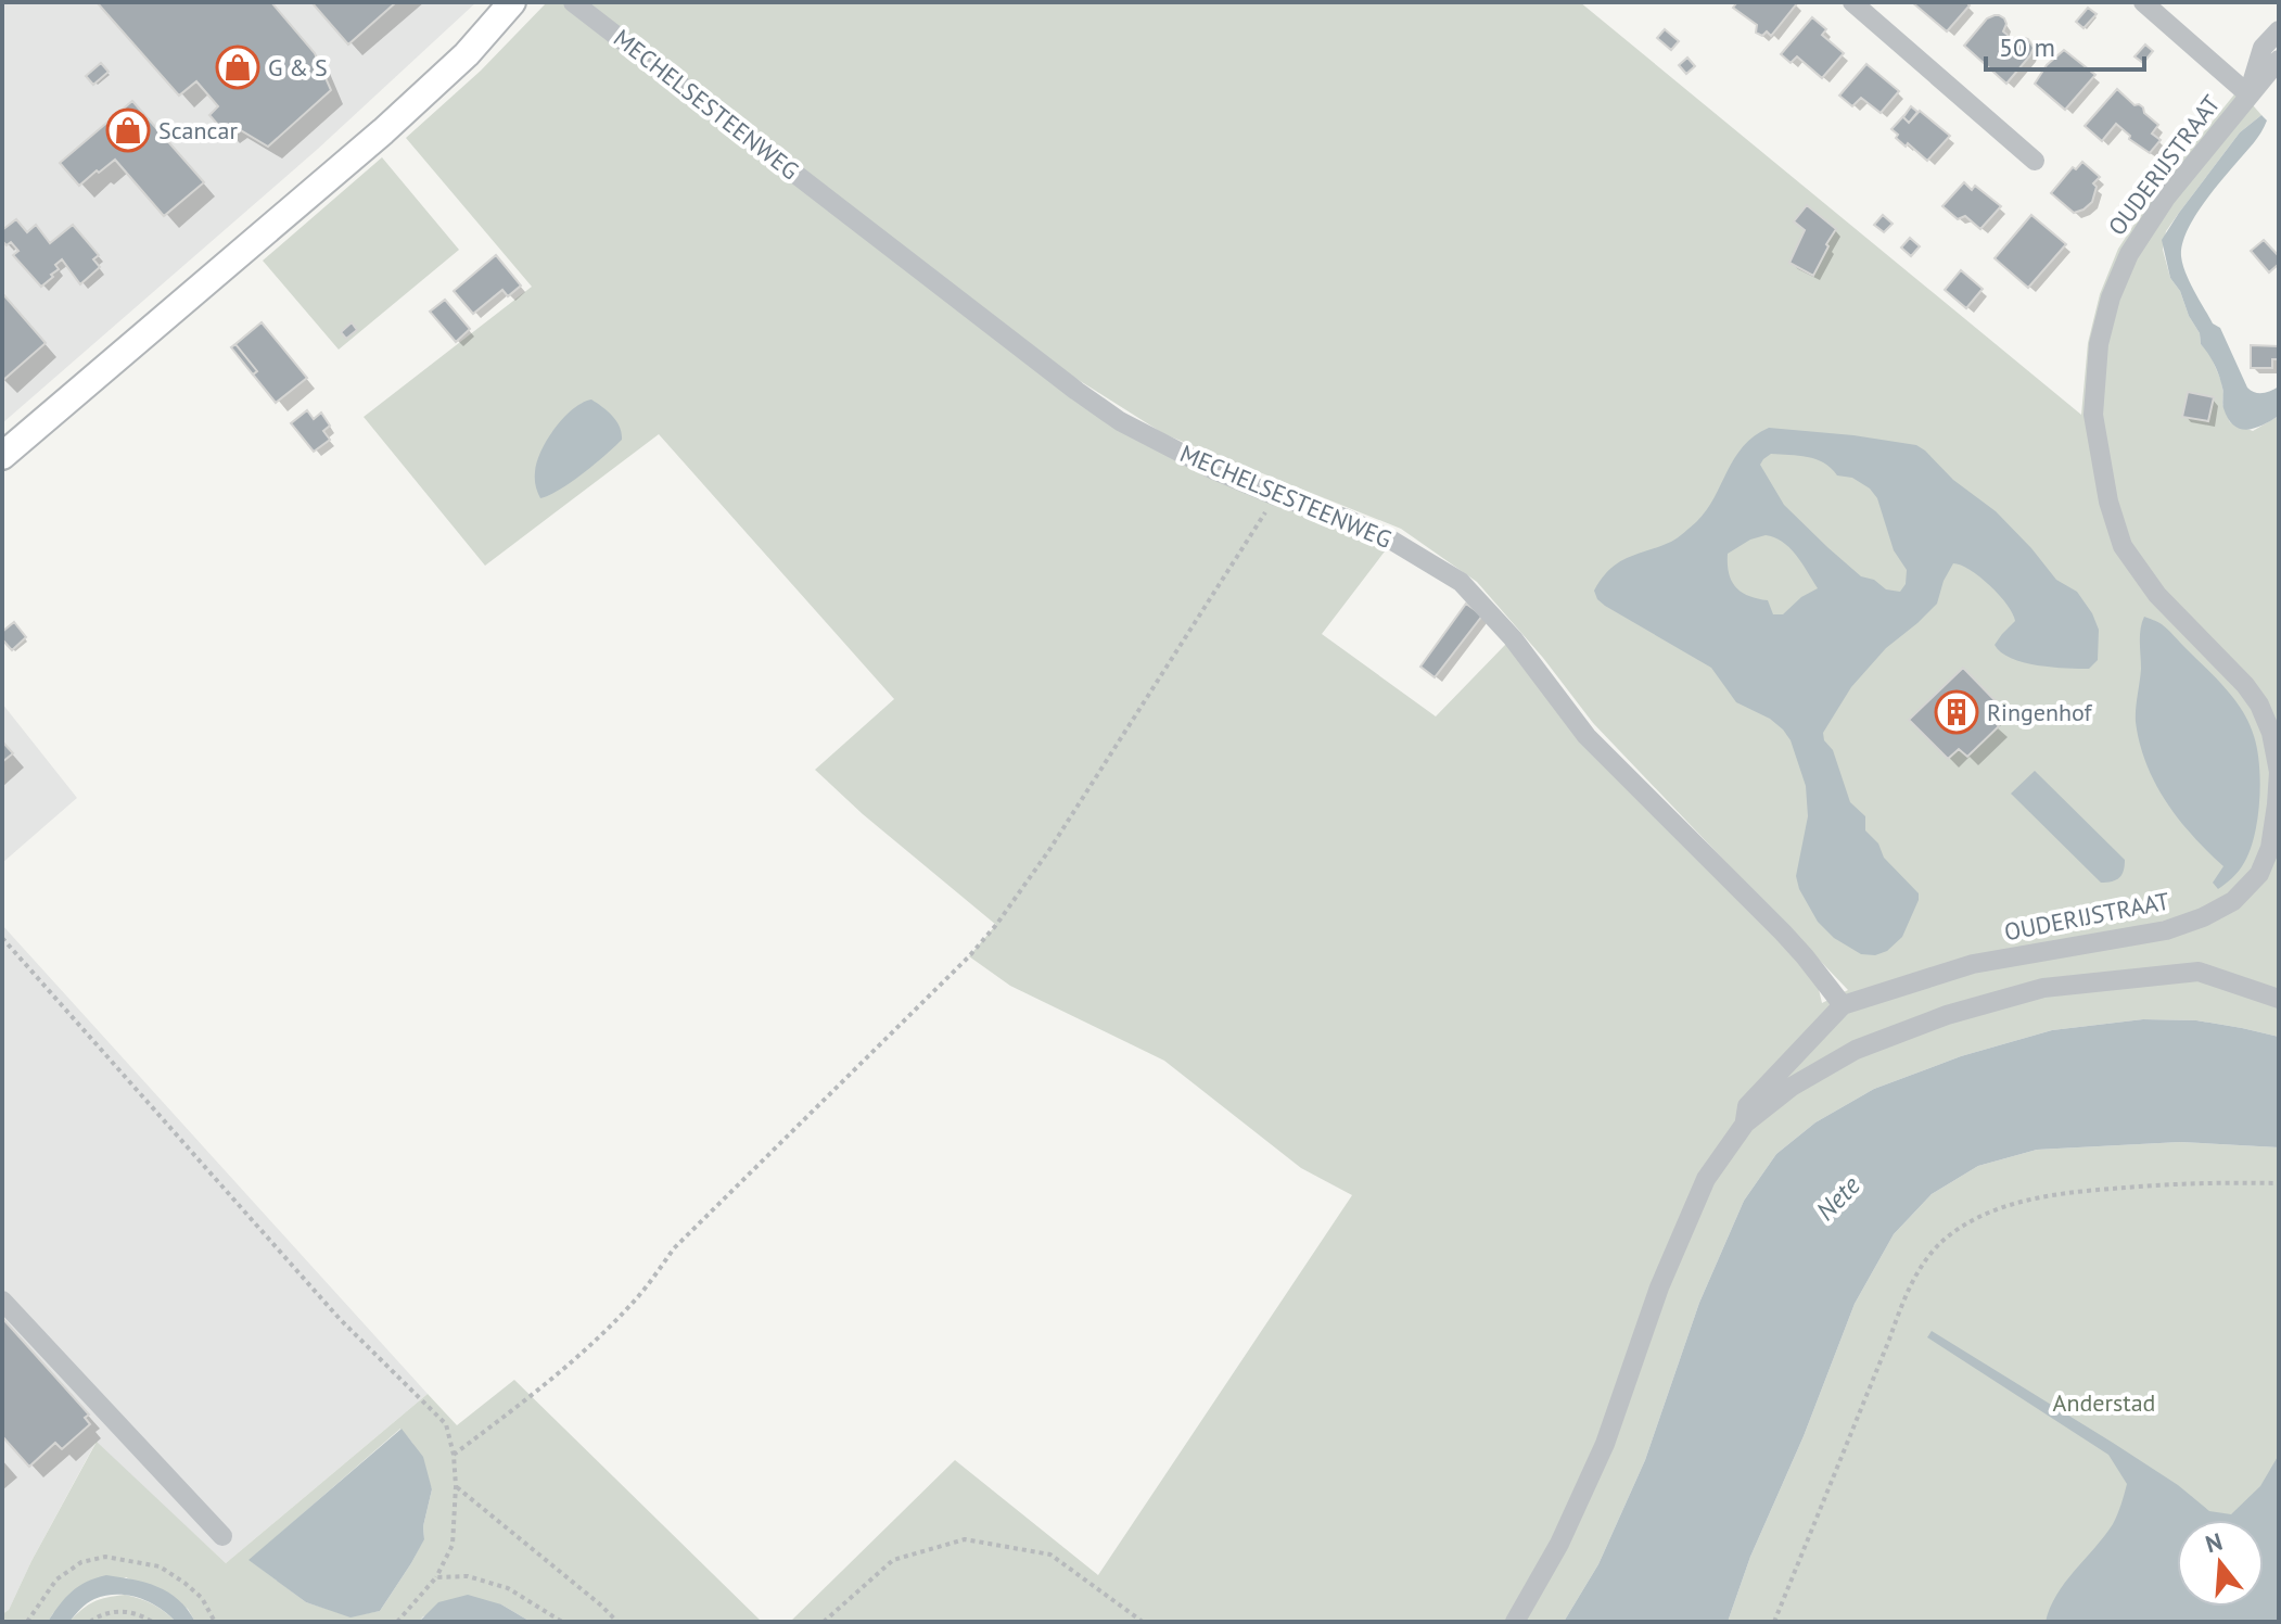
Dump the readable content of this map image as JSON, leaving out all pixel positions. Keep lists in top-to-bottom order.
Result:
{
  "streets": {
    "street": ["MECHELSESTEENWEG", "OUDERIJSTRAAT"]
  },
  "crossings": [
    ["MECHELSESTEENWEG", "OUDERIJSTRAAT"]
  ],
  "water": ["Nete"],
  "parks": ["Anderstad"],
  "places": {
    "shop": ["G & S", "Scancar"],
    "building": ["Ringenhof"]
  },
  "scale_bar": "50 m",
  "north": "top"
}
